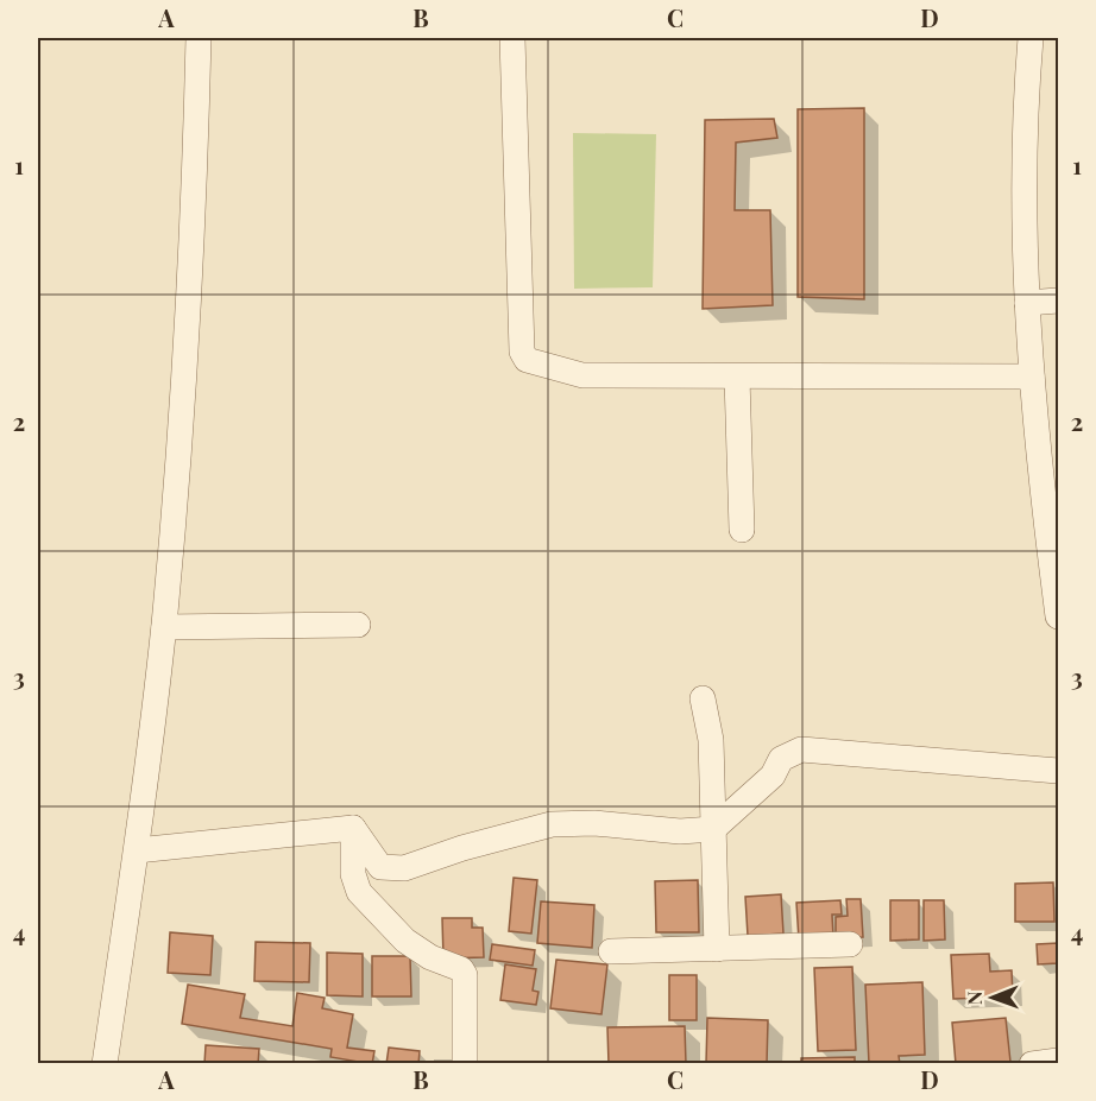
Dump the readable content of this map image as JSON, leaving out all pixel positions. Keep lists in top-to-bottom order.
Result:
{
  "north": "left",
  "grid": {
    "columns": [
      "A",
      "B",
      "C",
      "D"
    ],
    "rows": [
      "1",
      "2",
      "3",
      "4"
    ]
  }
}
